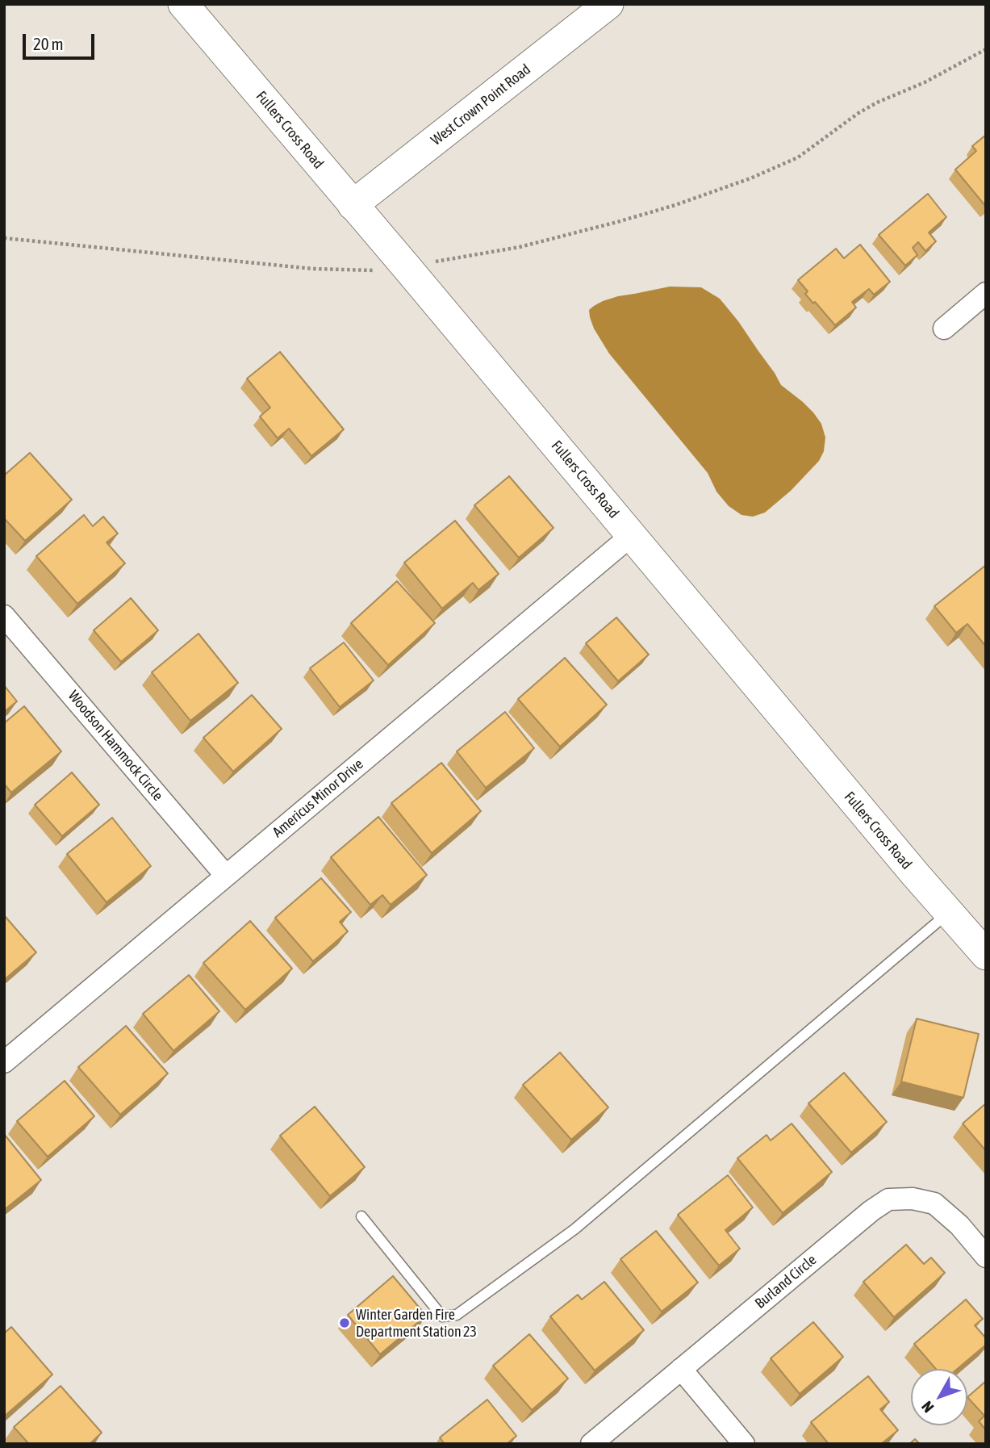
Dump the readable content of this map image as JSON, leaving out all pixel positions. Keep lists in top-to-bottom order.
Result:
{
  "streets": {
    "street": [
      "West Crown Point Road",
      "Fullers Cross Road",
      "Woodson Hammock Circle",
      "Americus Minor Drive",
      "Burland Circle"
    ]
  },
  "crossings": [
    ["West Crown Point Road", "Fullers Cross Road"],
    ["Fullers Cross Road", "Americus Minor Drive"],
    ["Woodson Hammock Circle", "Americus Minor Drive"]
  ],
  "places": ["Winter Garden Fire Department Station 23"],
  "scale_bar": "20 m",
  "north": "bottom left"
}
